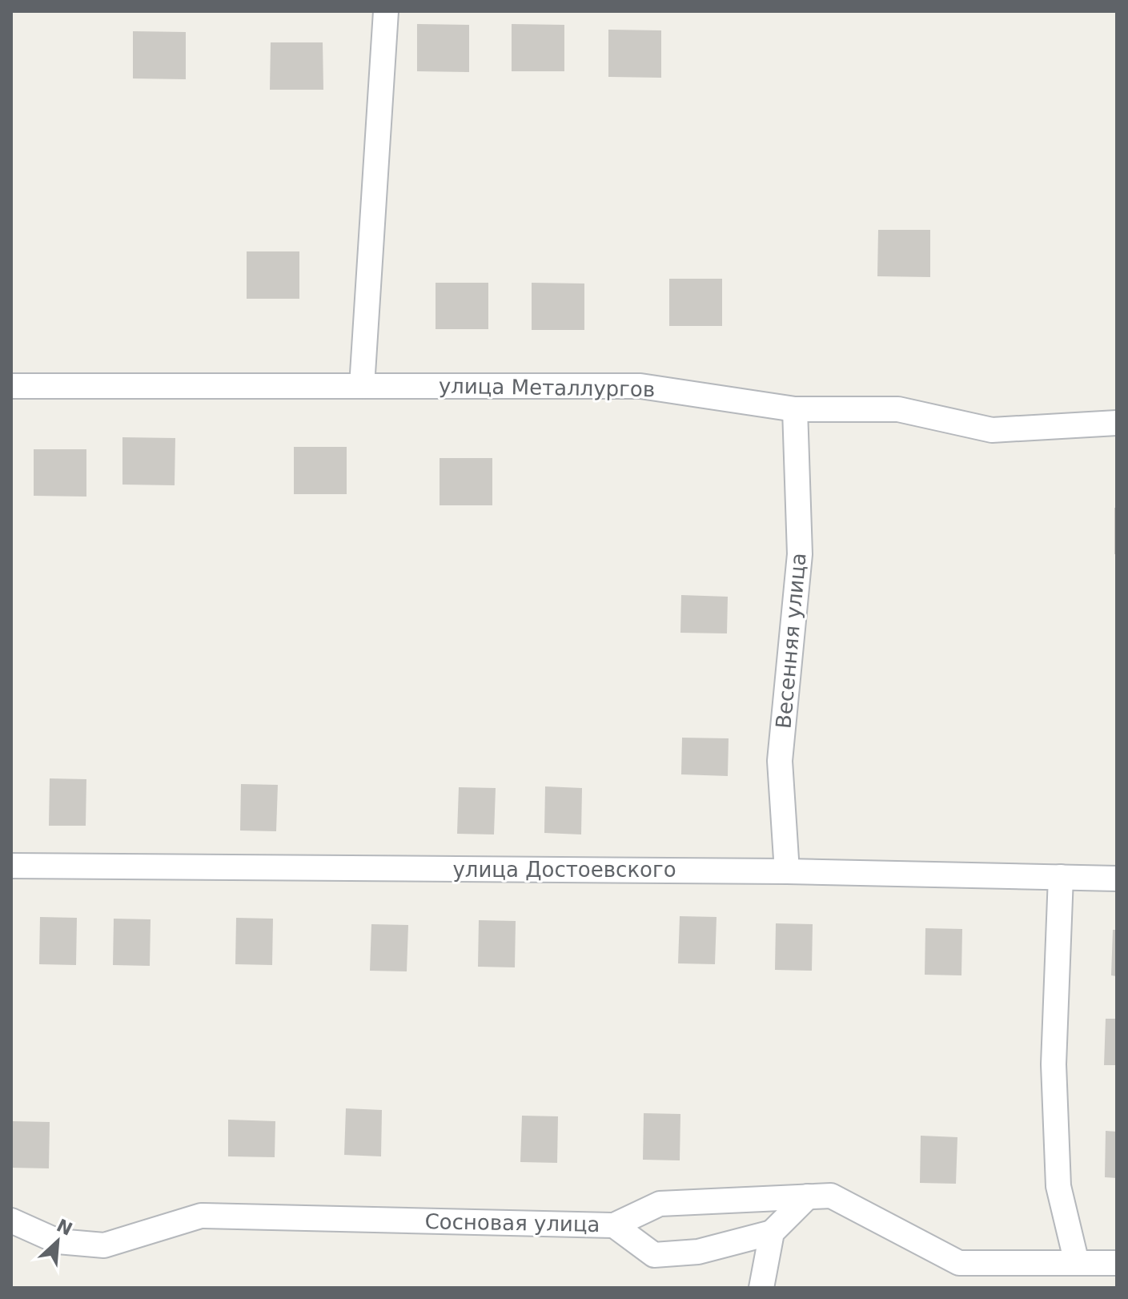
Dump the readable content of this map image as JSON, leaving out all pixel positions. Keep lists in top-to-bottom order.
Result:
{
  "streets": {
    "street": [
      "улица Металлургов",
      "Весенняя улица",
      "улица Достоевского",
      "Сосновая улица"
    ]
  },
  "crossings": [
    ["улица Металлургов", "Весенняя улица"],
    ["Весенняя улица", "улица Достоевского"]
  ],
  "north": "top right"
}
